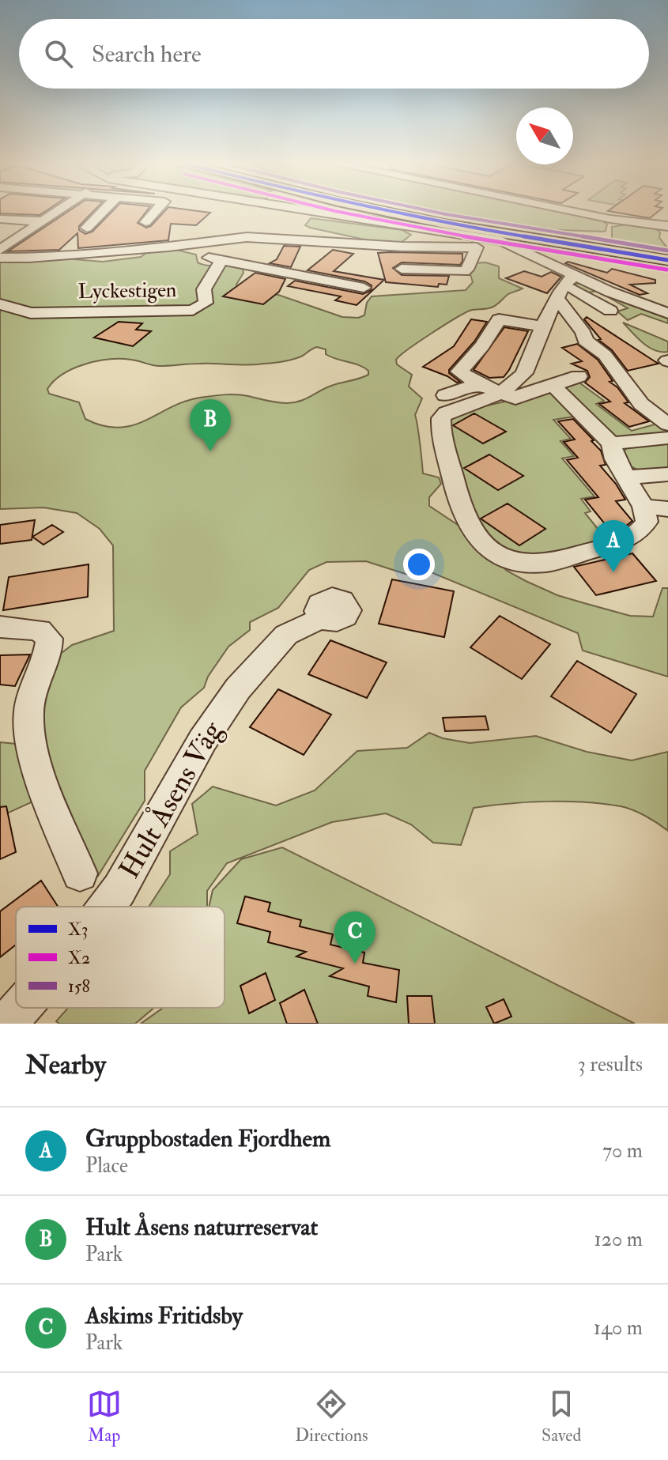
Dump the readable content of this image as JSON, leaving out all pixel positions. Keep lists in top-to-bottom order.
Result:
{
  "streets": {
    "street": ["Lyckestigen", "Hult Åsens Väg"]
  },
  "lines": ["transit line X3", "transit line X2", "transit line 158"],
  "legend": ["X3", "X2", "158"],
  "north": "top left",
  "page": {
    "search": "Search here",
    "pins": ["B", "A", "C"],
    "heading": ["Nearby", "3 results"],
    "list": [
      {
        "mark": "A",
        "name": "Gruppbostaden Fjordhem",
        "note": "Place",
        "value": "70 m"
      },
      {
        "mark": "B",
        "name": "Hult Åsens naturreservat",
        "note": "Park",
        "value": "120 m"
      },
      {
        "mark": "C",
        "name": "Askims Fritidsby",
        "note": "Park",
        "value": "140 m"
      }
    ],
    "nav": ["Map", "Directions", "Saved"]
  }
}
